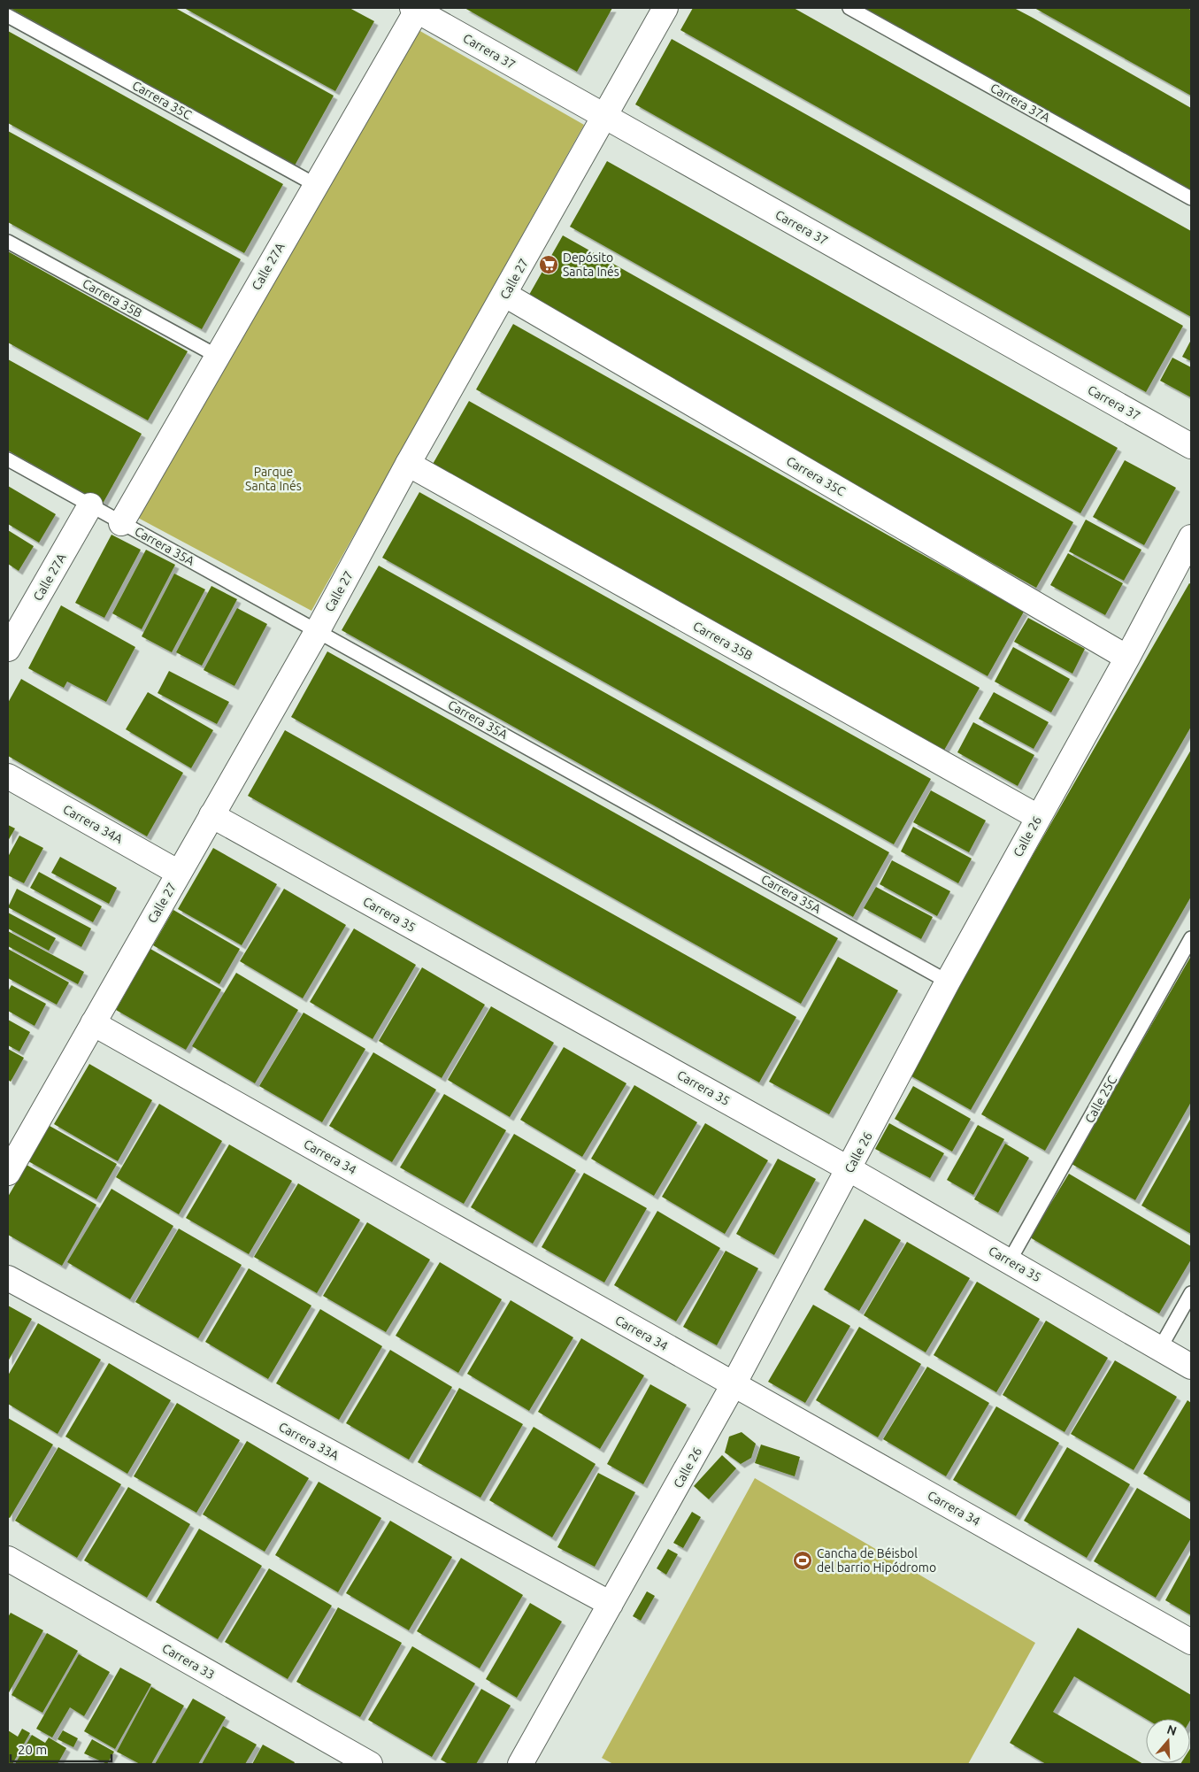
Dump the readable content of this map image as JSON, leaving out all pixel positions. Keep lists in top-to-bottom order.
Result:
{
  "streets": {
    "street": [
      "Carrera 37",
      "Carrera 35C",
      "Calle 27A",
      "Calle 27",
      "Carrera 35B",
      "Carrera 34A",
      "Calle 26",
      "Carrera 35",
      "Carrera 34",
      "Carrera 33A",
      "Carrera 33"
    ],
    "lane": ["Carrera 37A", "Carrera 35A", "Calle 25C"]
  },
  "crossings": [
    ["Carrera 37", "Calle 27A"],
    ["Carrera 37", "Calle 27"],
    ["Carrera 35C", "Calle 27A"],
    ["Carrera 35C", "Calle 27"],
    ["Carrera 35C", "Calle 26"],
    ["Calle 27A", "Carrera 35B"],
    ["Calle 27A", "Carrera 35A"],
    ["Calle 27", "Carrera 35B"],
    ["Calle 27", "Carrera 35A"],
    ["Calle 27", "Carrera 34A"],
    ["Calle 27", "Carrera 35"],
    ["Calle 27", "Carrera 34"],
    ["Carrera 35B", "Calle 26"],
    ["Carrera 35A", "Calle 26"],
    ["Calle 26", "Carrera 35"],
    ["Calle 26", "Carrera 34"],
    ["Calle 26", "Carrera 33A"],
    ["Carrera 35", "Calle 25C"]
  ],
  "parks": ["Parque Santa Inés"],
  "places": {
    "supermarket": ["Depósito Santa Inés"],
    "sports": ["Cancha de Béisbol del barrio Hipódromo"]
  },
  "scale_bar": "20 m",
  "north": "top"
}
